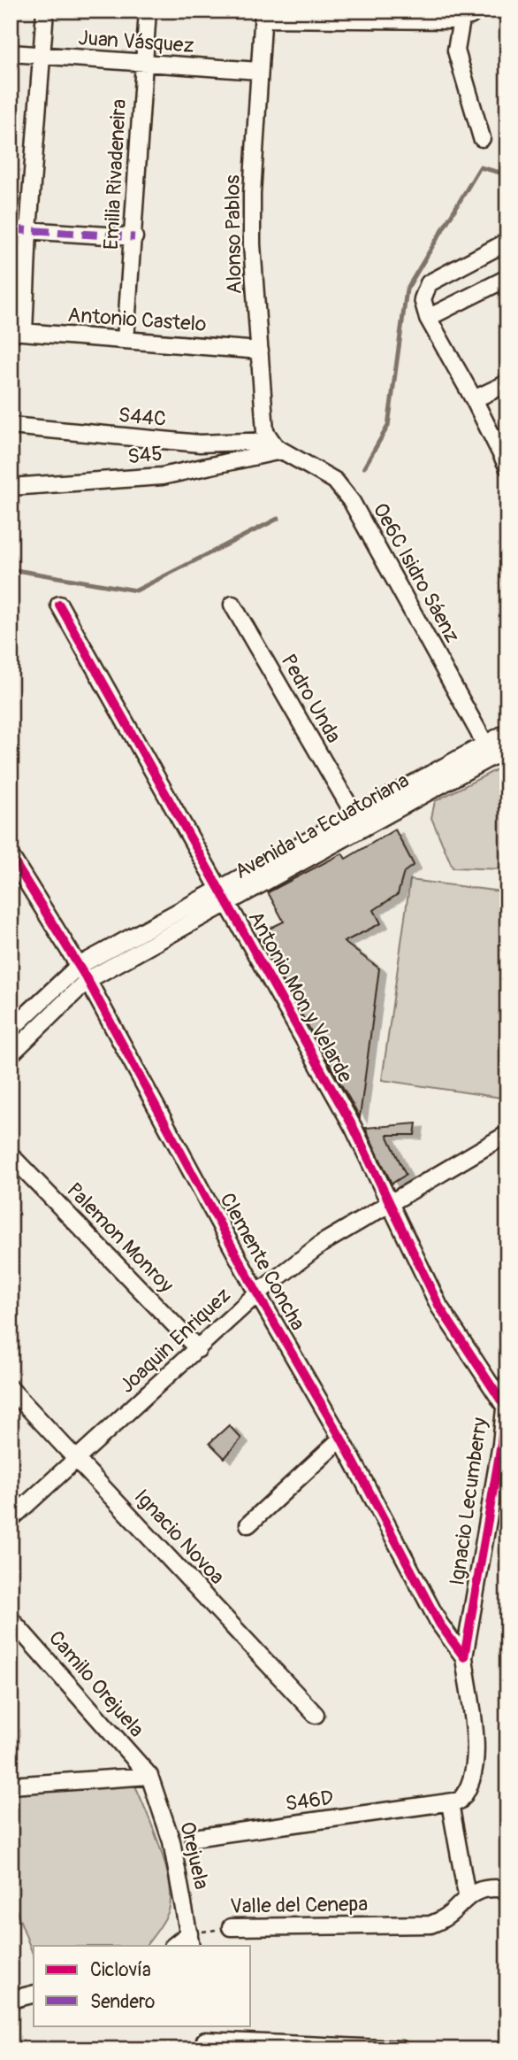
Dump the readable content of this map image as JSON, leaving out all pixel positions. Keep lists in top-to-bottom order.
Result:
{
  "streets": {
    "street": [
      "Juan Vásquez",
      "Emilia Rivadeneira",
      "Alonso Pablos",
      "Antonio Castelo",
      "S44C",
      "S45",
      "Oe6C Isidro Sáenz",
      "Pedro Unda",
      "Avenida La Ecuatoriana",
      "Antonio Mon y Velarde",
      "Palemon Monroy",
      "Clemente Concha",
      "Joaquin Enriquez",
      "Ignacio Lecumberry",
      "Ignacio Novoa",
      "Camilo Orejuela",
      "S46D",
      "Orejuela",
      "Valle del Cenepa"
    ]
  },
  "crossings": [
    ["Juan Vásquez", "Emilia Rivadeneira"],
    ["Juan Vásquez", "Alonso Pablos"],
    ["Emilia Rivadeneira", "Antonio Castelo"],
    ["Alonso Pablos", "Antonio Castelo"],
    ["Alonso Pablos", "S44C"],
    ["Alonso Pablos", "S45"],
    ["Alonso Pablos", "Oe6C Isidro Sáenz"],
    ["S44C", "S45"],
    ["S44C", "Oe6C Isidro Sáenz"],
    ["S45", "Oe6C Isidro Sáenz"],
    ["Oe6C Isidro Sáenz", "Avenida La Ecuatoriana"],
    ["Avenida La Ecuatoriana", "Antonio Mon y Velarde"],
    ["Avenida La Ecuatoriana", "Clemente Concha"],
    ["Antonio Mon y Velarde", "Joaquin Enriquez"],
    ["Antonio Mon y Velarde", "Ignacio Lecumberry"],
    ["Palemon Monroy", "Joaquin Enriquez"],
    ["Clemente Concha", "Joaquin Enriquez"],
    ["Clemente Concha", "Ignacio Lecumberry"],
    ["Joaquin Enriquez", "Ignacio Novoa"],
    ["Camilo Orejuela", "Orejuela"],
    ["Orejuela", "Valle del Cenepa"]
  ],
  "legend": ["Ciclovía", "Sendero"]
}
